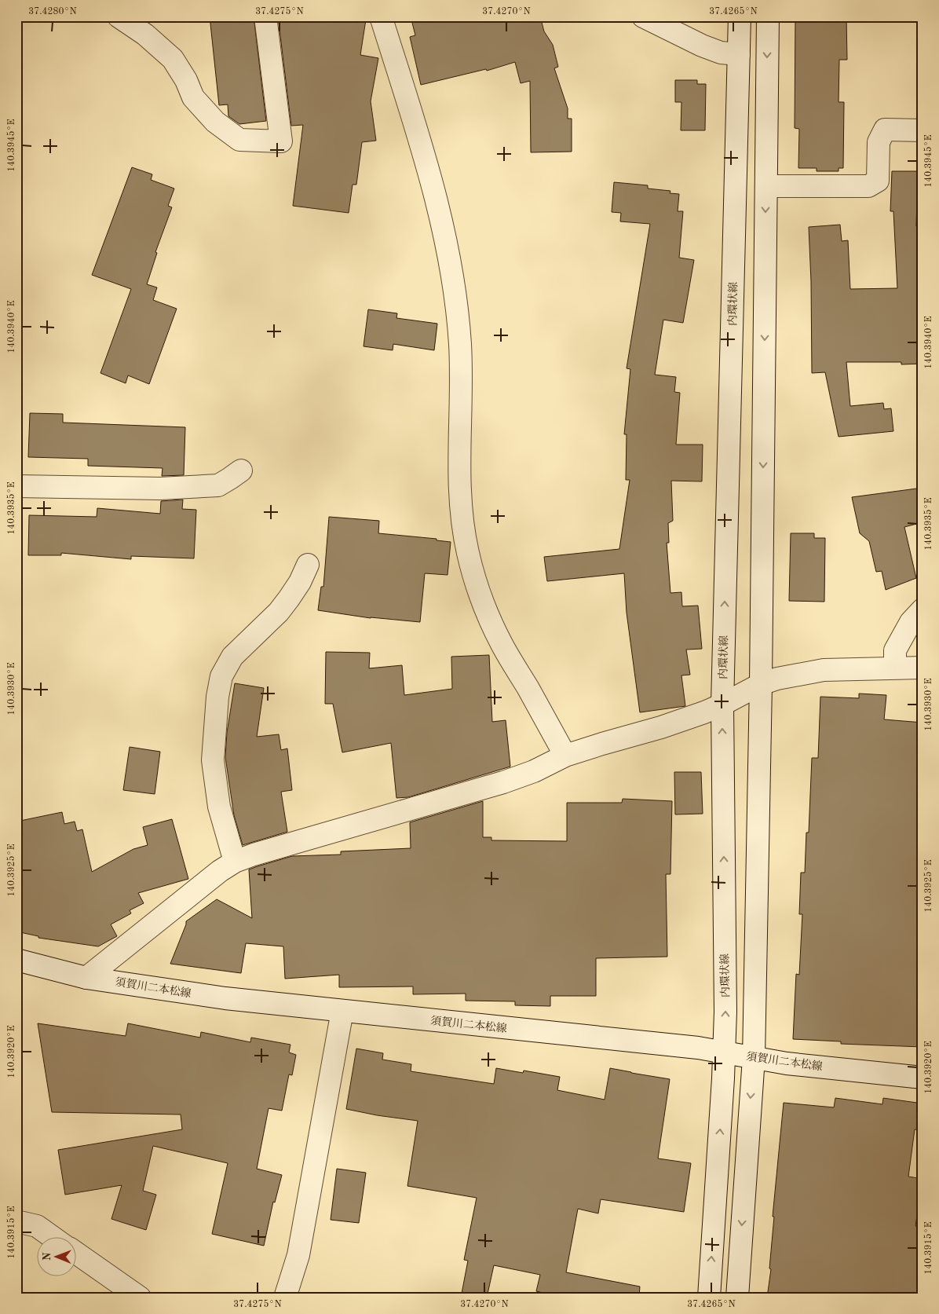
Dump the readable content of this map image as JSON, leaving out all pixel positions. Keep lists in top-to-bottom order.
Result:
{
  "streets": {
    "street": ["内環状線", "須賀川二本松線"]
  },
  "crossings": [
    ["内環状線", "須賀川二本松線"]
  ],
  "north": "left",
  "coordinates": [
    "37.4280°N",
    "37.4275°N",
    "37.4270°N",
    "37.4265°N",
    "140.3945°E",
    "140.3940°E",
    "140.3935°E",
    "140.3930°E",
    "140.3925°E",
    "140.3920°E",
    "140.3915°E"
  ]
}
